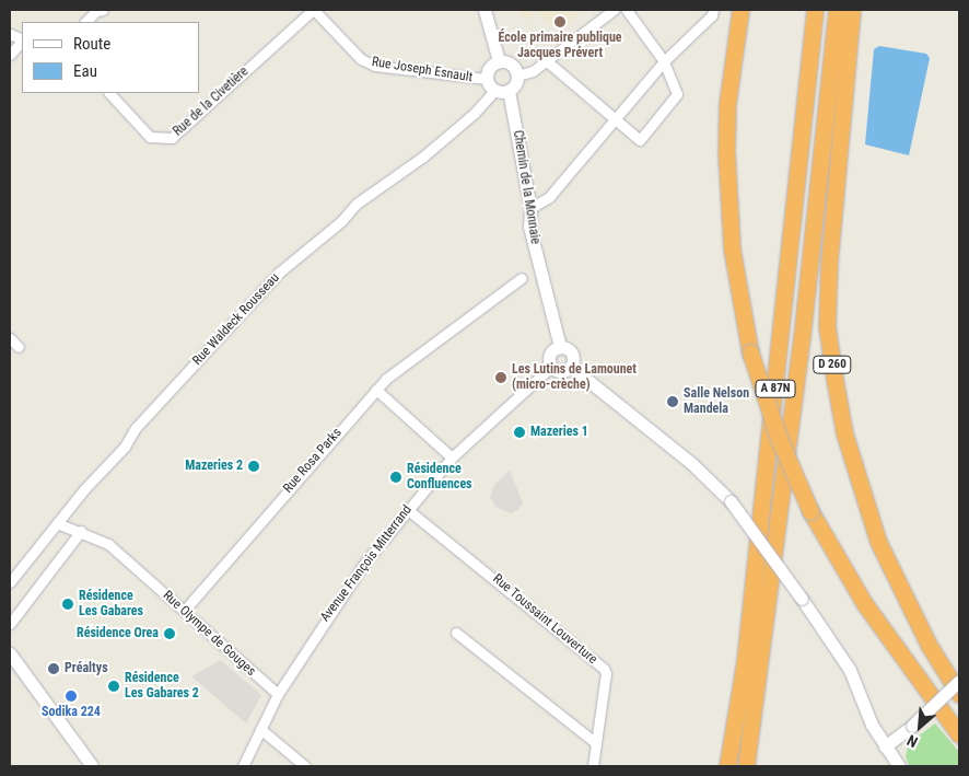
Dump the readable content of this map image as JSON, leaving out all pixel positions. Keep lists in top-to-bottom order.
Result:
{
  "streets": {
    "highway": ["D 260", "A 87N"],
    "street": [
      "Rue Joseph Esnault",
      "Rue de la Civetière",
      "Chemin de la Monnaie",
      "Rue Waldeck Rousseau",
      "Rue Rosa Parks",
      "Avenue François Mitterrand",
      "Rue Toussaint Louverture",
      "Rue Olympe de Gouges"
    ]
  },
  "crossings": [
    ["Rue Joseph Esnault", "Rue de la Civetière"],
    ["Rue Joseph Esnault", "Chemin de la Monnaie"],
    ["Rue Joseph Esnault", "Rue Waldeck Rousseau"],
    ["Chemin de la Monnaie", "Rue Waldeck Rousseau"],
    ["Chemin de la Monnaie", "Avenue François Mitterrand"],
    ["Rue Waldeck Rousseau", "Rue Olympe de Gouges"],
    ["Rue Rosa Parks", "Rue Olympe de Gouges"],
    ["Avenue François Mitterrand", "Rue Toussaint Louverture"],
    ["Avenue François Mitterrand", "Rue Olympe de Gouges"]
  ],
  "places": [
    "École primaire publique Jacques Prévert",
    "Les Lutins de Lamounet (micro-crèche)",
    "Salle Nelson Mandela",
    "Mazeries 1",
    "Mazeries 2",
    "Résidence Confluences",
    "Résidence Les Gabares",
    "Résidence Orea",
    "Préaltys",
    "Résidence Les Gabares 2",
    "Sodika 224"
  ],
  "legend": ["Route", "Eau"],
  "north": "bottom left"
}
